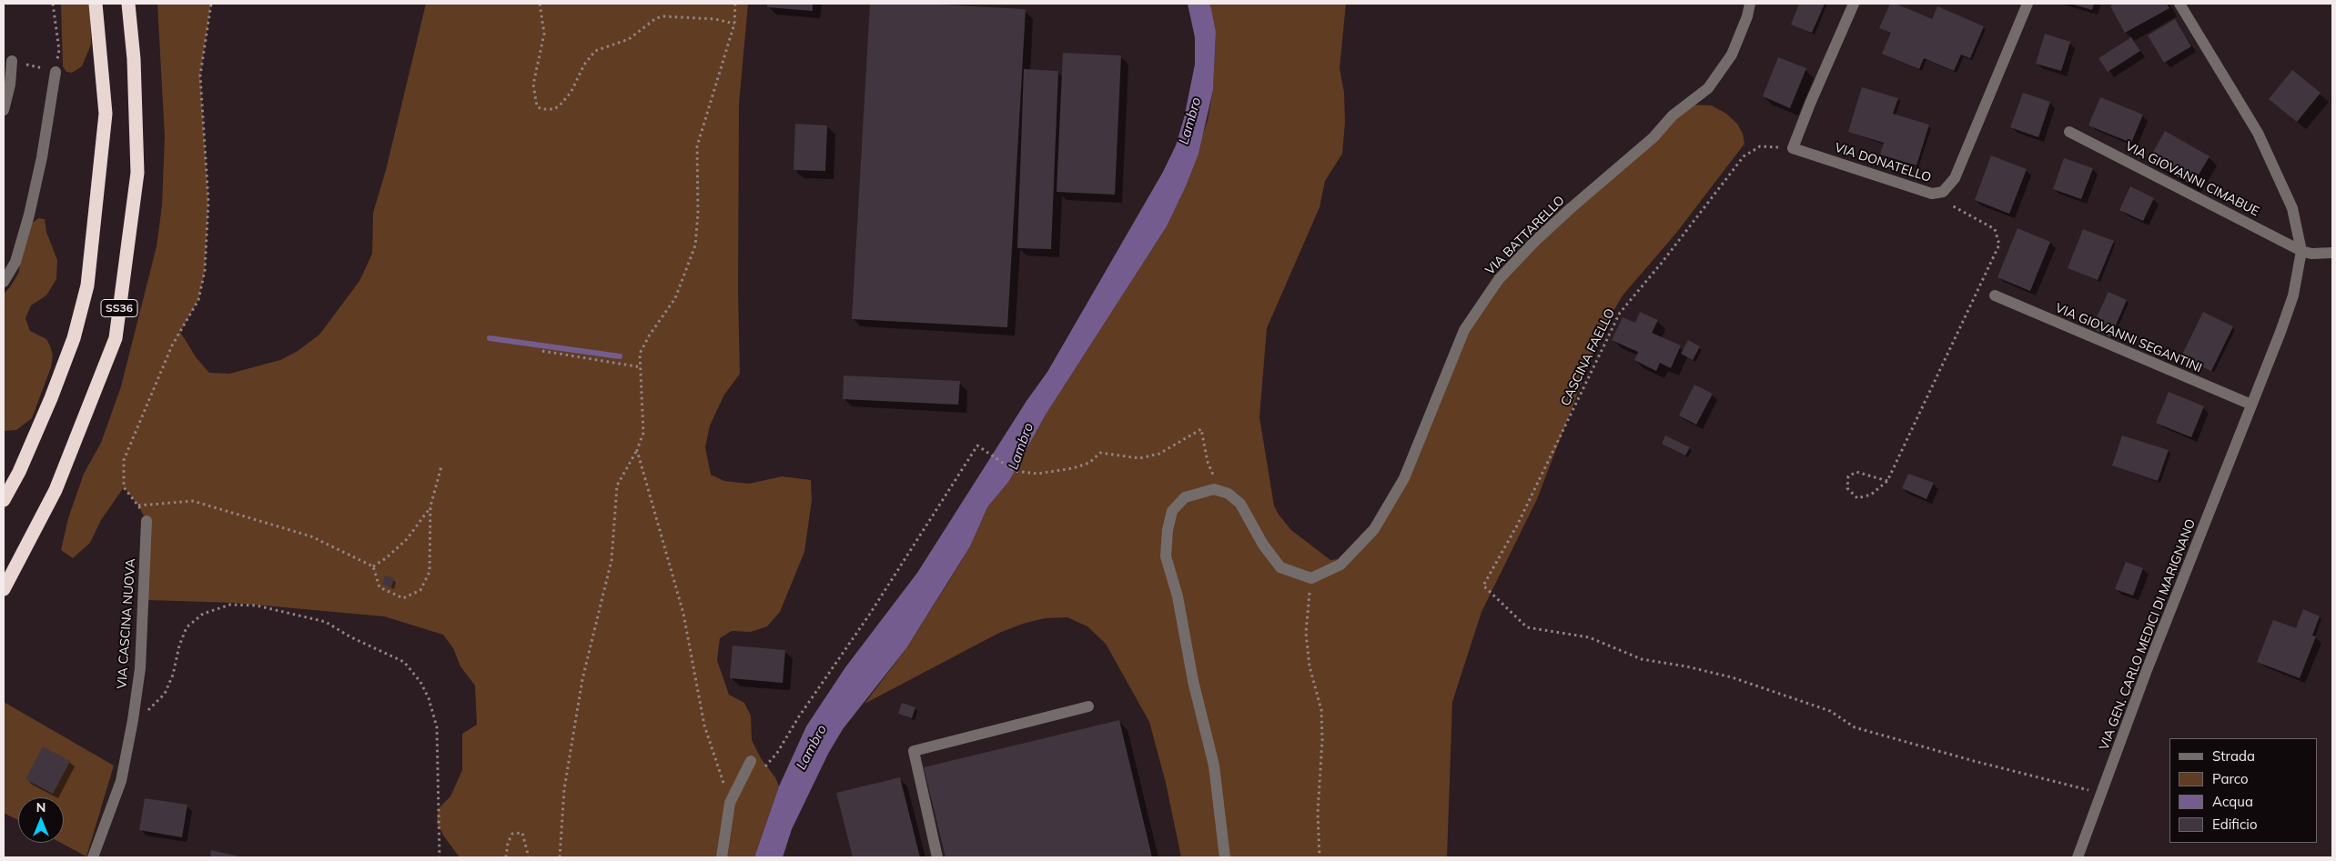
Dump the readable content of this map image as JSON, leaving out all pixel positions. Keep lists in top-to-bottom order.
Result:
{
  "streets": {
    "highway": ["SS36"],
    "street": [
      "VIA DONATELLO",
      "VIA GIOVANNI CIMABUE",
      "VIA BATTARELLO",
      "VIA GIOVANNI SEGANTINI",
      "VIA CASCINA NUOVA",
      "VIA GEN. CARLO MEDICI DI MARIGNANO"
    ],
    "path": ["CASCINA FAELLO"]
  },
  "crossings": [
    ["VIA DONATELLO", "CASCINA FAELLO"],
    ["VIA GIOVANNI CIMABUE", "VIA GEN. CARLO MEDICI DI MARIGNANO"],
    ["VIA GIOVANNI SEGANTINI", "VIA GEN. CARLO MEDICI DI MARIGNANO"],
    ["CASCINA FAELLO", "VIA GEN. CARLO MEDICI DI MARIGNANO"]
  ],
  "water": ["Lambro"],
  "legend": [
    "Strada",
    "Parco",
    "Acqua",
    "Edificio"
  ],
  "north": "top"
}
